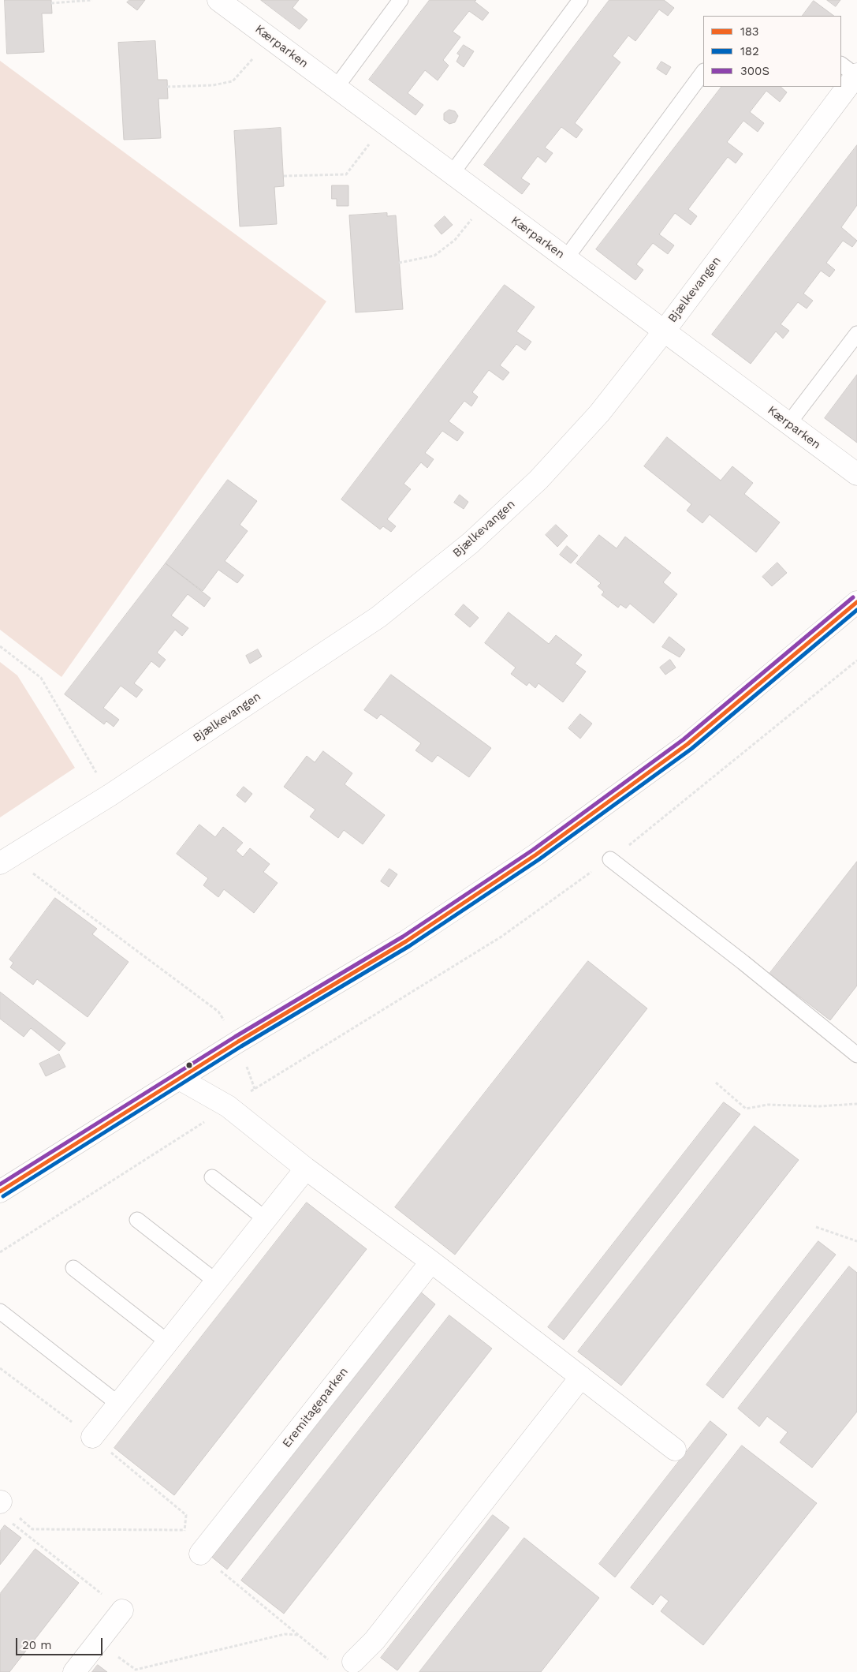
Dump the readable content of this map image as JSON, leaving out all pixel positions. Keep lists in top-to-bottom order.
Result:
{
  "streets": {
    "street": ["Kærparken", "Bjælkevangen", "Eremitageparken"]
  },
  "crossings": [
    ["Kærparken", "Bjælkevangen"]
  ],
  "lines": ["transit line 300S", "transit line 183", "transit line 182"],
  "legend": ["183", "182", "300S"],
  "scale_bar": "20 m"
}
